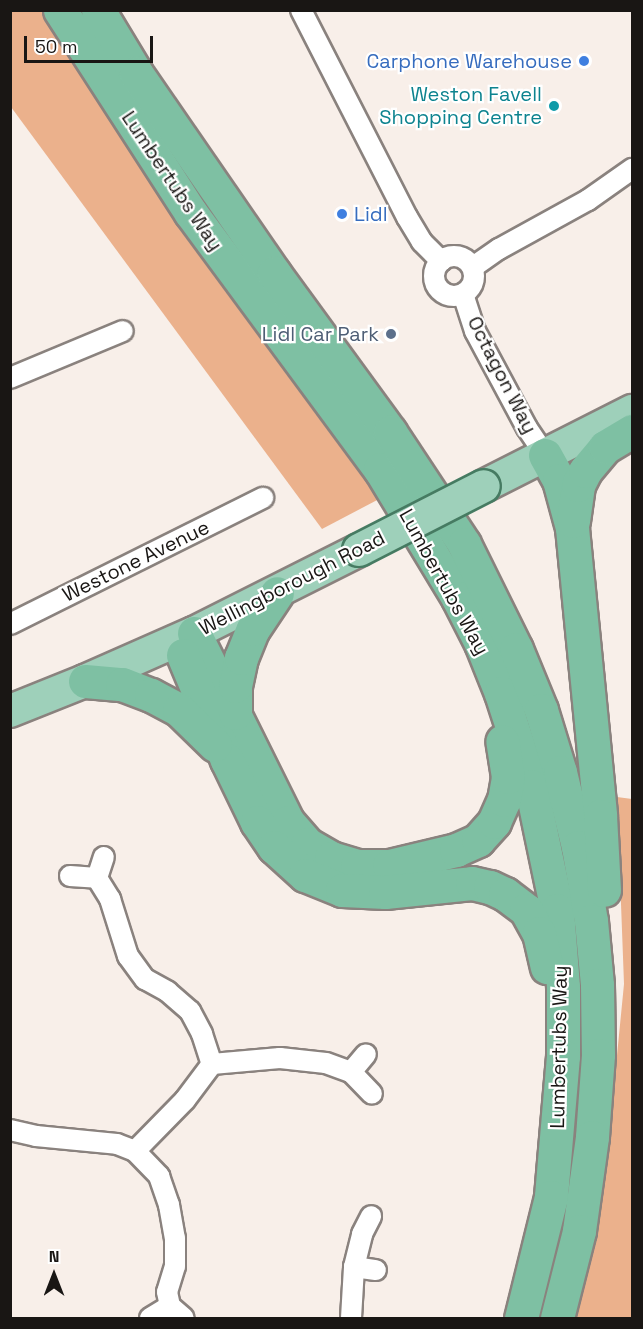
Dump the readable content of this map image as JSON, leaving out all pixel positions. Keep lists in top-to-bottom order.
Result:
{
  "streets": {
    "highway": ["Lumbertubs Way"],
    "main road": ["Wellingborough Road"],
    "street": ["Octagon Way", "Westone Avenue"]
  },
  "crossings": [
    ["Octagon Way", "Wellingborough Road"]
  ],
  "places": [
    "Carphone Warehouse",
    "Weston Favell Shopping Centre",
    "Lidl",
    "Lidl Car Park"
  ],
  "scale_bar": "50 m",
  "north": "top"
}
